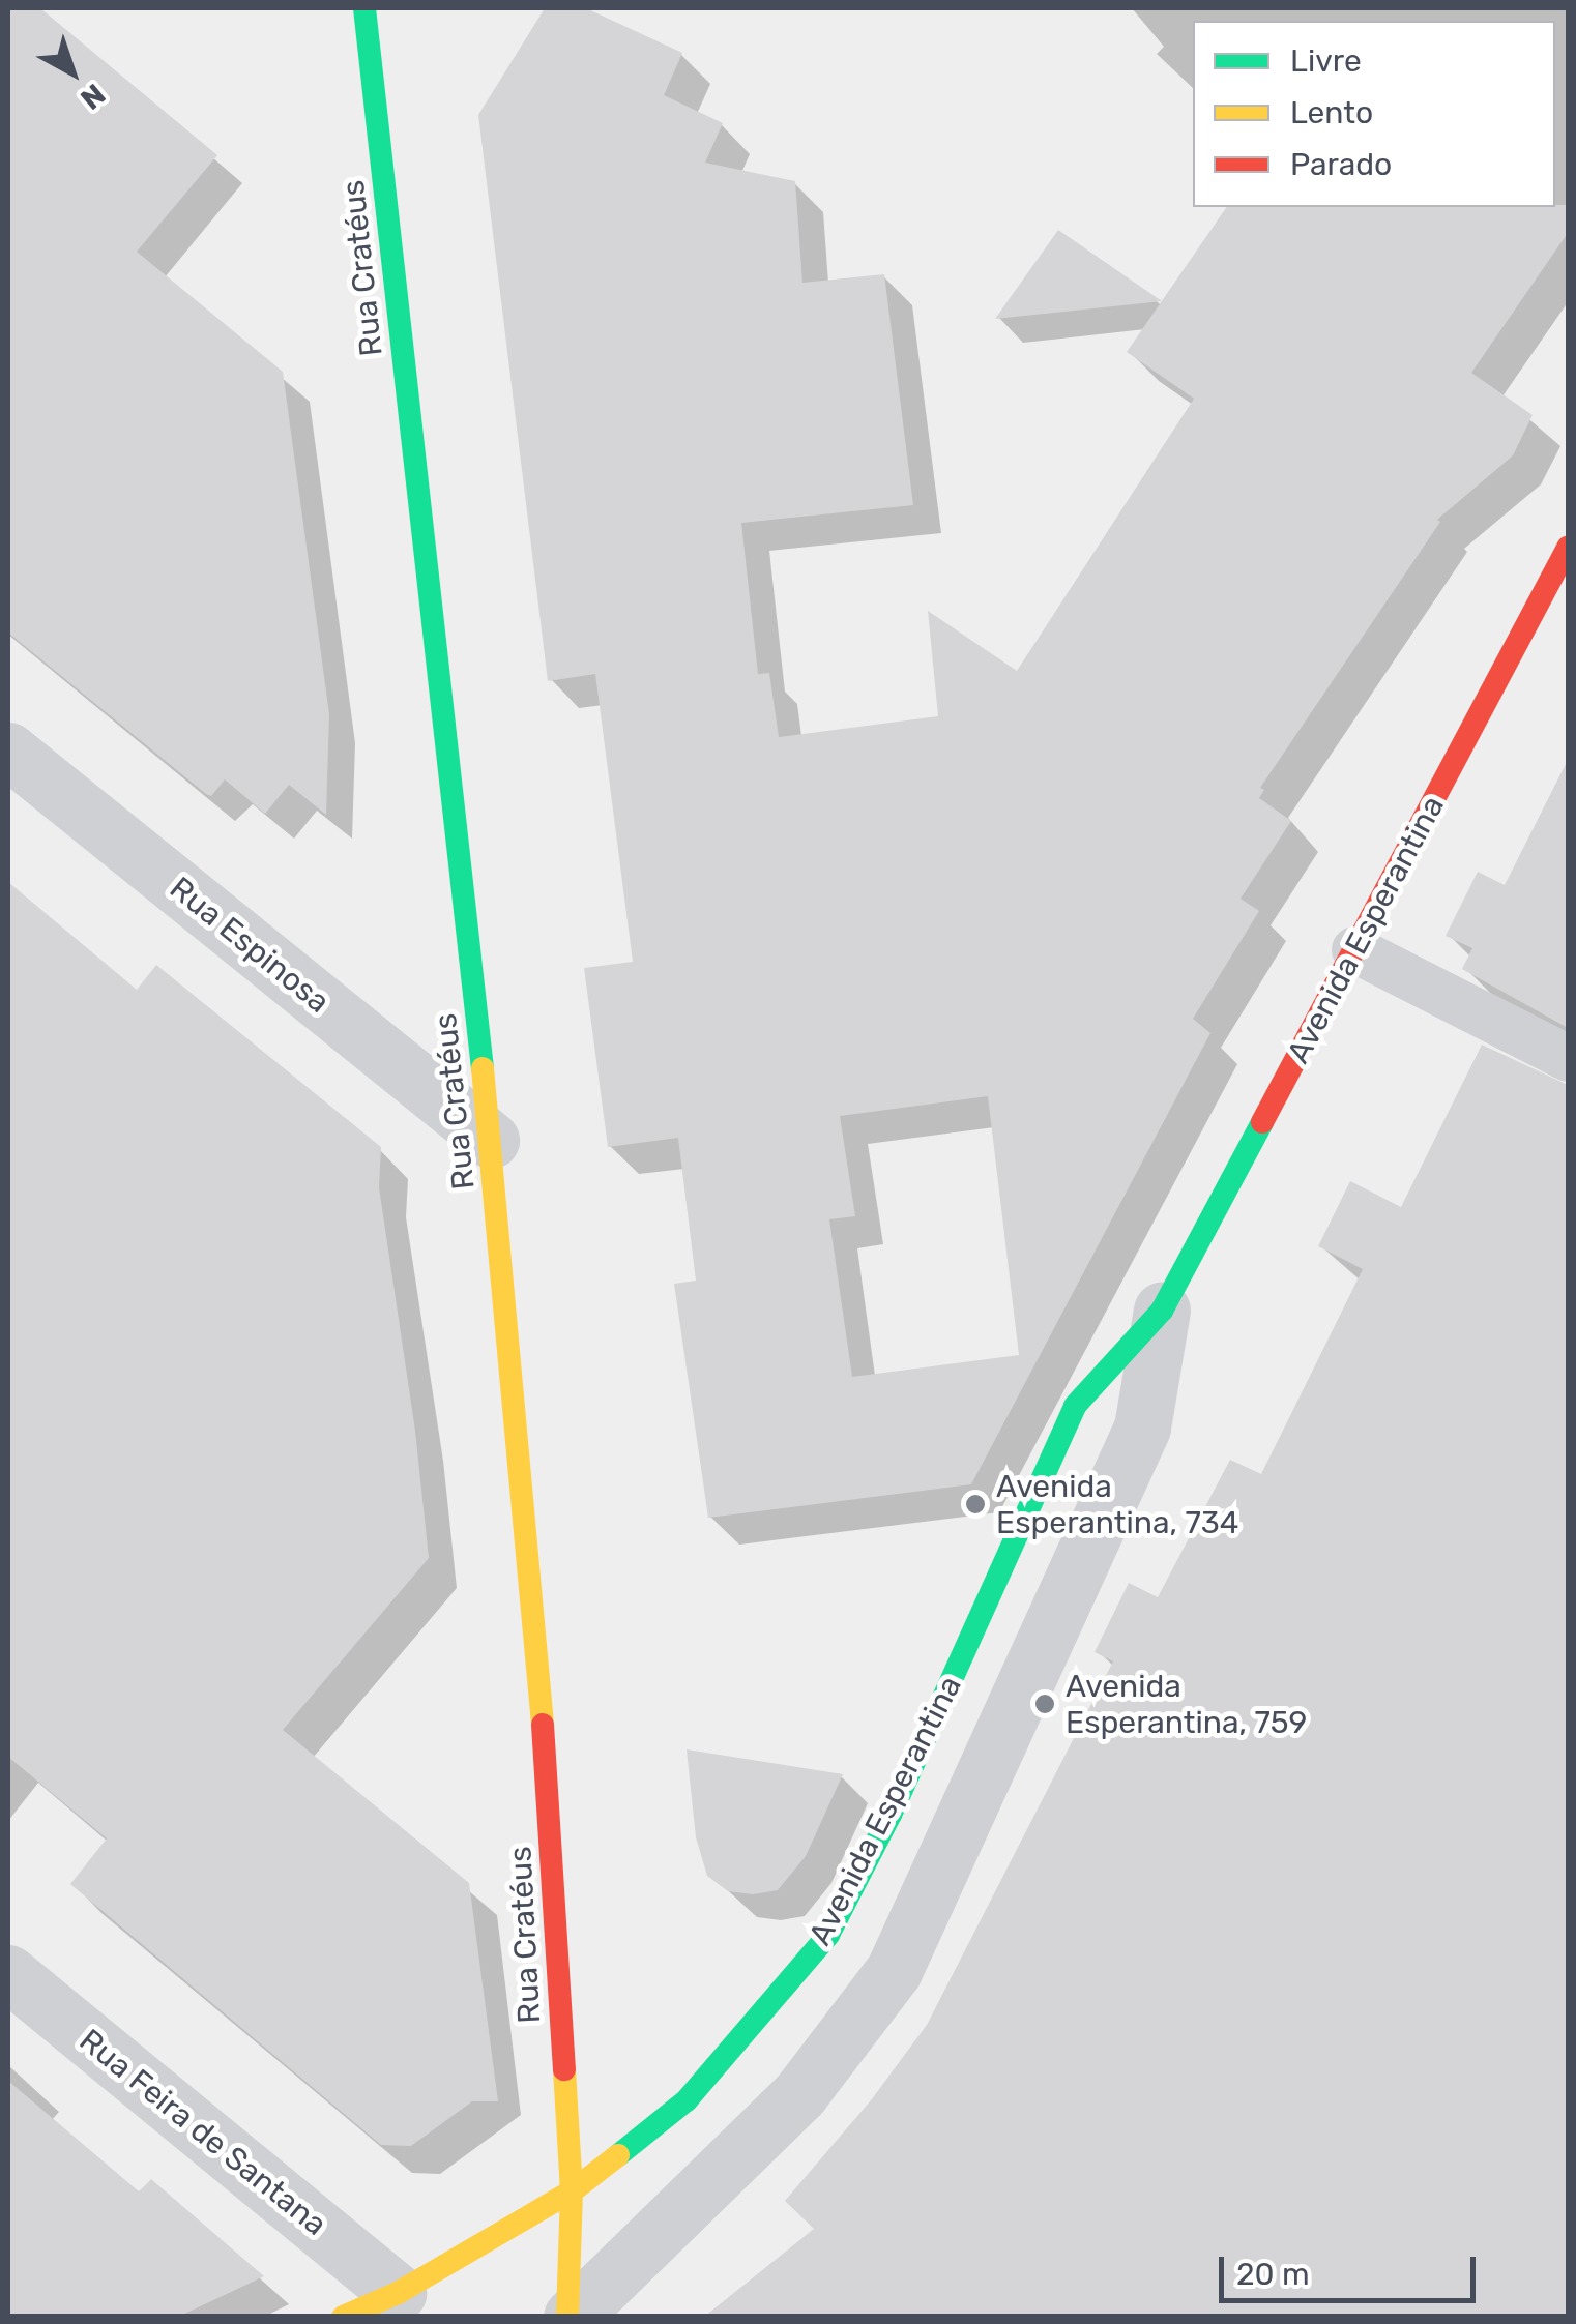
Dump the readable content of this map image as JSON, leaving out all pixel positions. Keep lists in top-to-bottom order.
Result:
{
  "streets": {
    "street": [
      "Rua Cratéus",
      "Avenida Esperantina",
      "Rua Espinosa",
      "Rua Feira de Santana"
    ]
  },
  "crossings": [
    ["Rua Cratéus", "Avenida Esperantina"],
    ["Rua Cratéus", "Rua Espinosa"],
    ["Avenida Esperantina", "Rua Feira de Santana"]
  ],
  "places": ["Avenida Esperantina, 734", "Avenida Esperantina, 759"],
  "legend": ["Livre", "Lento", "Parado"],
  "scale_bar": "20 m",
  "north": "bottom right"
}
